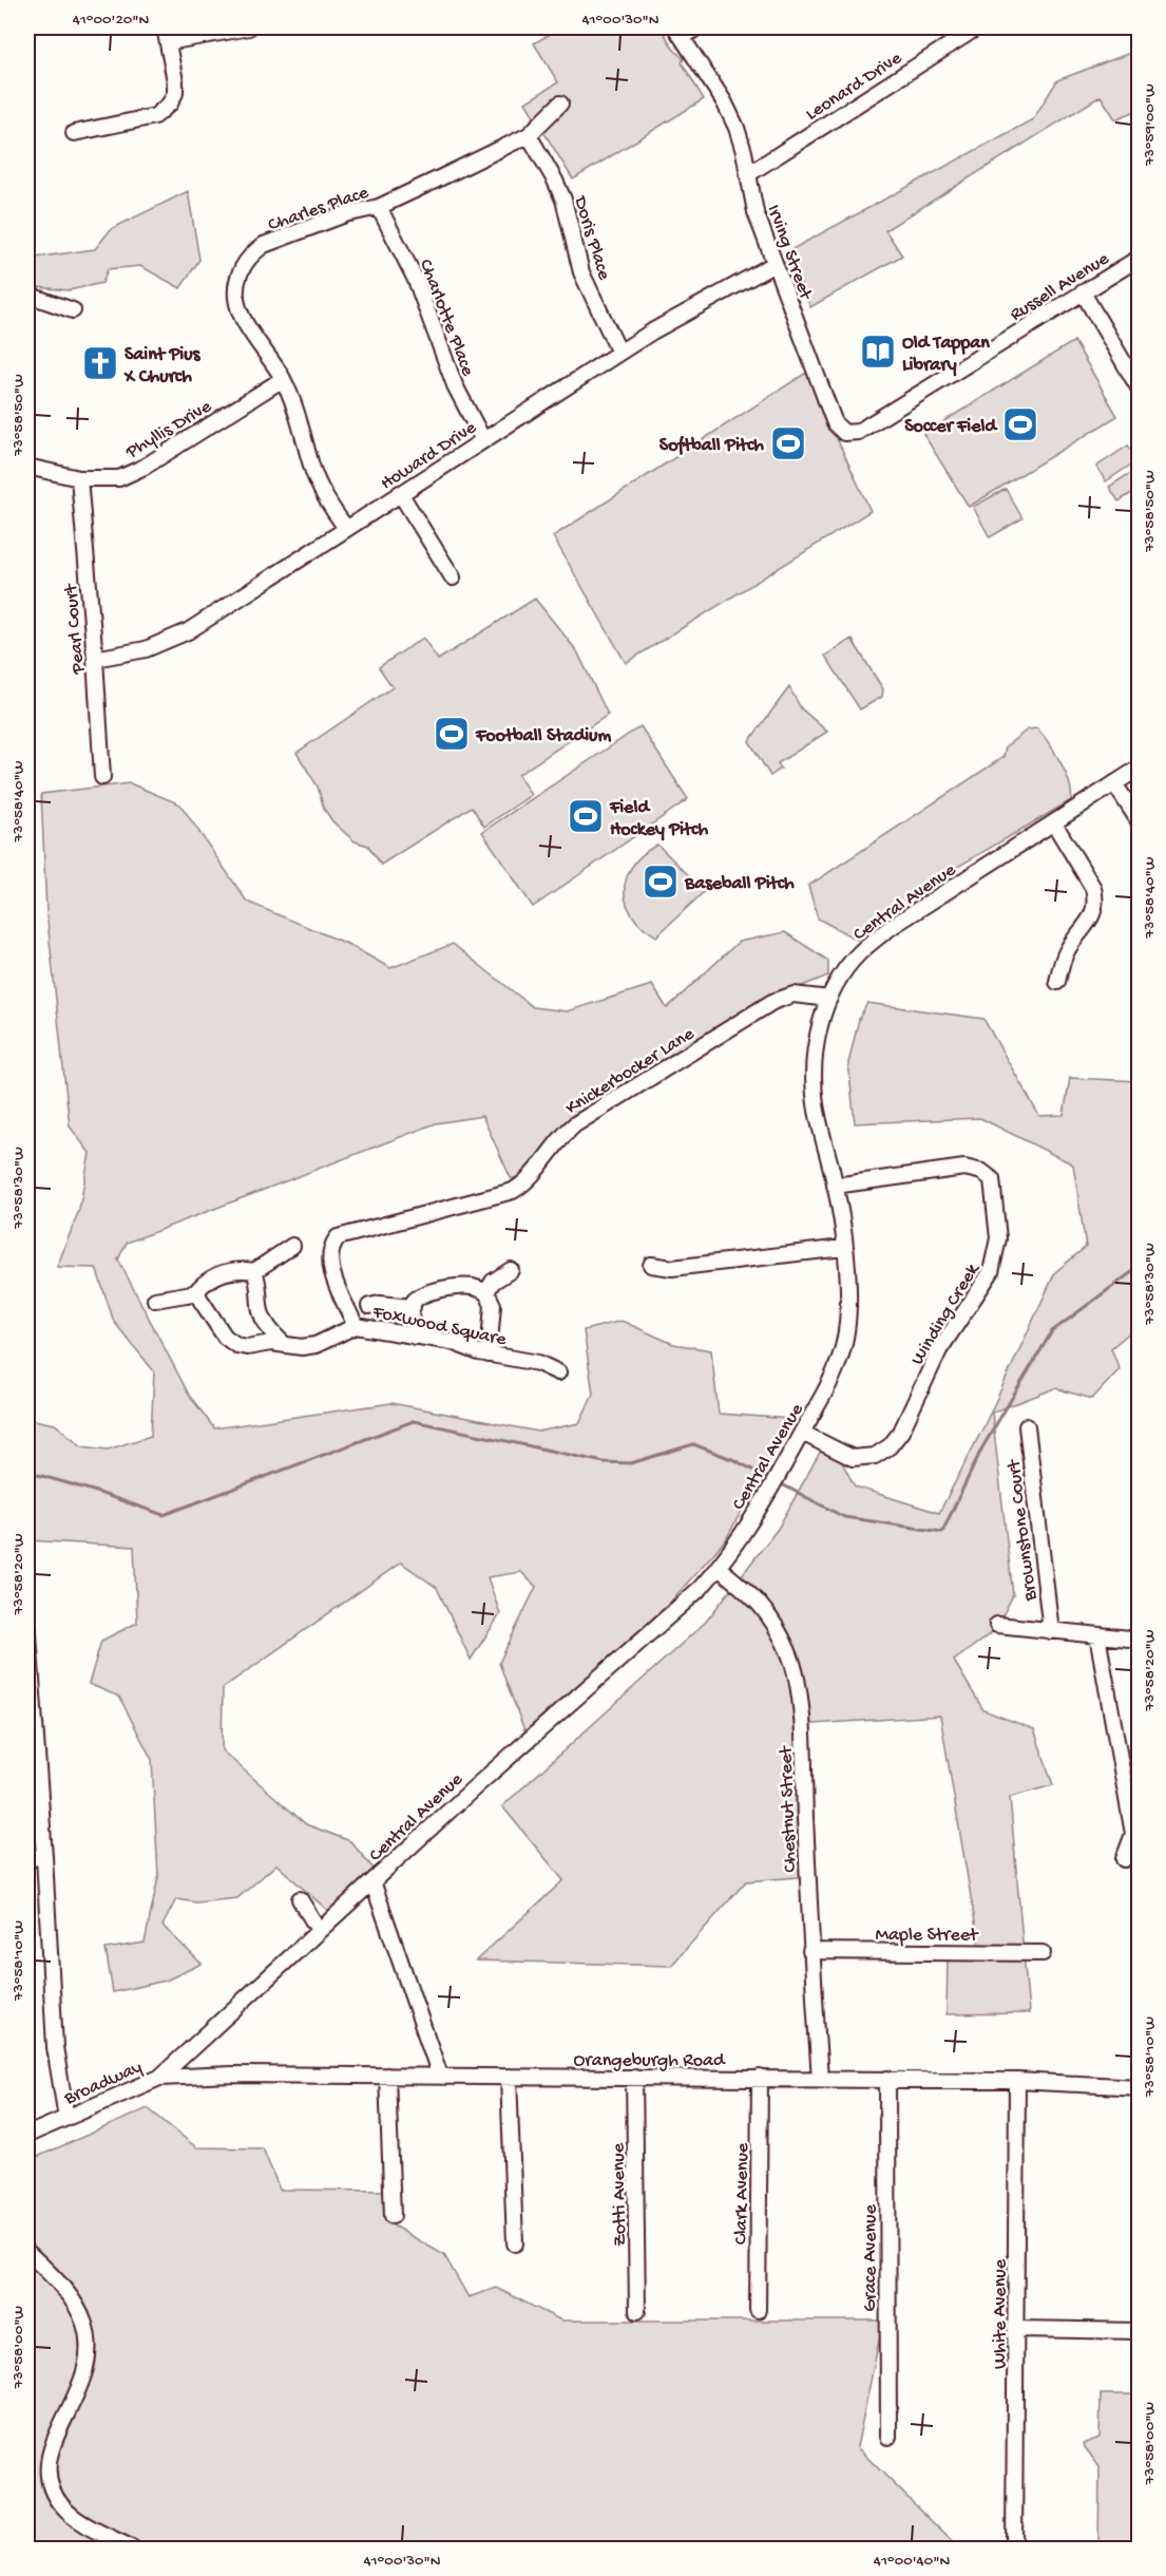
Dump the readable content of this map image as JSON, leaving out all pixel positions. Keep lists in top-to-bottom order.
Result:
{
  "streets": {
    "street": [
      "Leonard Drive",
      "Charles Place",
      "Doris Place",
      "Irving Street",
      "Russell Avenue",
      "Charlotte Place",
      "Phyllis Drive",
      "Howard Drive",
      "Pearl Court",
      "Central Avenue",
      "Knickerbocker Lane",
      "Winding Creek",
      "Foxwood Square",
      "Brownstone Court",
      "Chestnut Street",
      "Maple Street",
      "Orangeburgh Road",
      "Broadway",
      "Clark Avenue",
      "Zotti Avenue",
      "Grace Avenue",
      "White Avenue"
    ]
  },
  "crossings": [
    ["Leonard Drive", "Irving Street"],
    ["Charles Place", "Doris Place"],
    ["Charles Place", "Charlotte Place"],
    ["Charles Place", "Phyllis Drive"],
    ["Charles Place", "Howard Drive"],
    ["Doris Place", "Howard Drive"],
    ["Irving Street", "Russell Avenue"],
    ["Irving Street", "Howard Drive"],
    ["Charlotte Place", "Howard Drive"],
    ["Phyllis Drive", "Pearl Court"],
    ["Howard Drive", "Pearl Court"],
    ["Central Avenue", "Knickerbocker Lane"],
    ["Central Avenue", "Winding Creek"],
    ["Central Avenue", "Chestnut Street"],
    ["Central Avenue", "Orangeburgh Road"],
    ["Central Avenue", "Broadway"],
    ["Knickerbocker Lane", "Foxwood Square"],
    ["Chestnut Street", "Maple Street"],
    ["Chestnut Street", "Orangeburgh Road"],
    ["Orangeburgh Road", "Broadway"],
    ["Orangeburgh Road", "Clark Avenue"],
    ["Orangeburgh Road", "Zotti Avenue"],
    ["Orangeburgh Road", "Grace Avenue"],
    ["Orangeburgh Road", "White Avenue"]
  ],
  "places": {
    "library": ["Old Tappan Library"],
    "church": ["Saint Pius X Church"],
    "sports": [
      "Soccer Field",
      "Softball Pitch",
      "Football Stadium",
      "Field Hockey Pitch",
      "Baseball Pitch"
    ]
  },
  "coordinates": [
    "41°00'20\"N",
    "41°00'30\"N",
    "73°59'00\"W",
    "73°58'50\"W",
    "73°58'40\"W",
    "73°58'30\"W",
    "73°58'20\"W",
    "73°58'10\"W",
    "73°58'00\"W",
    "41°00'40\"N"
  ]
}
